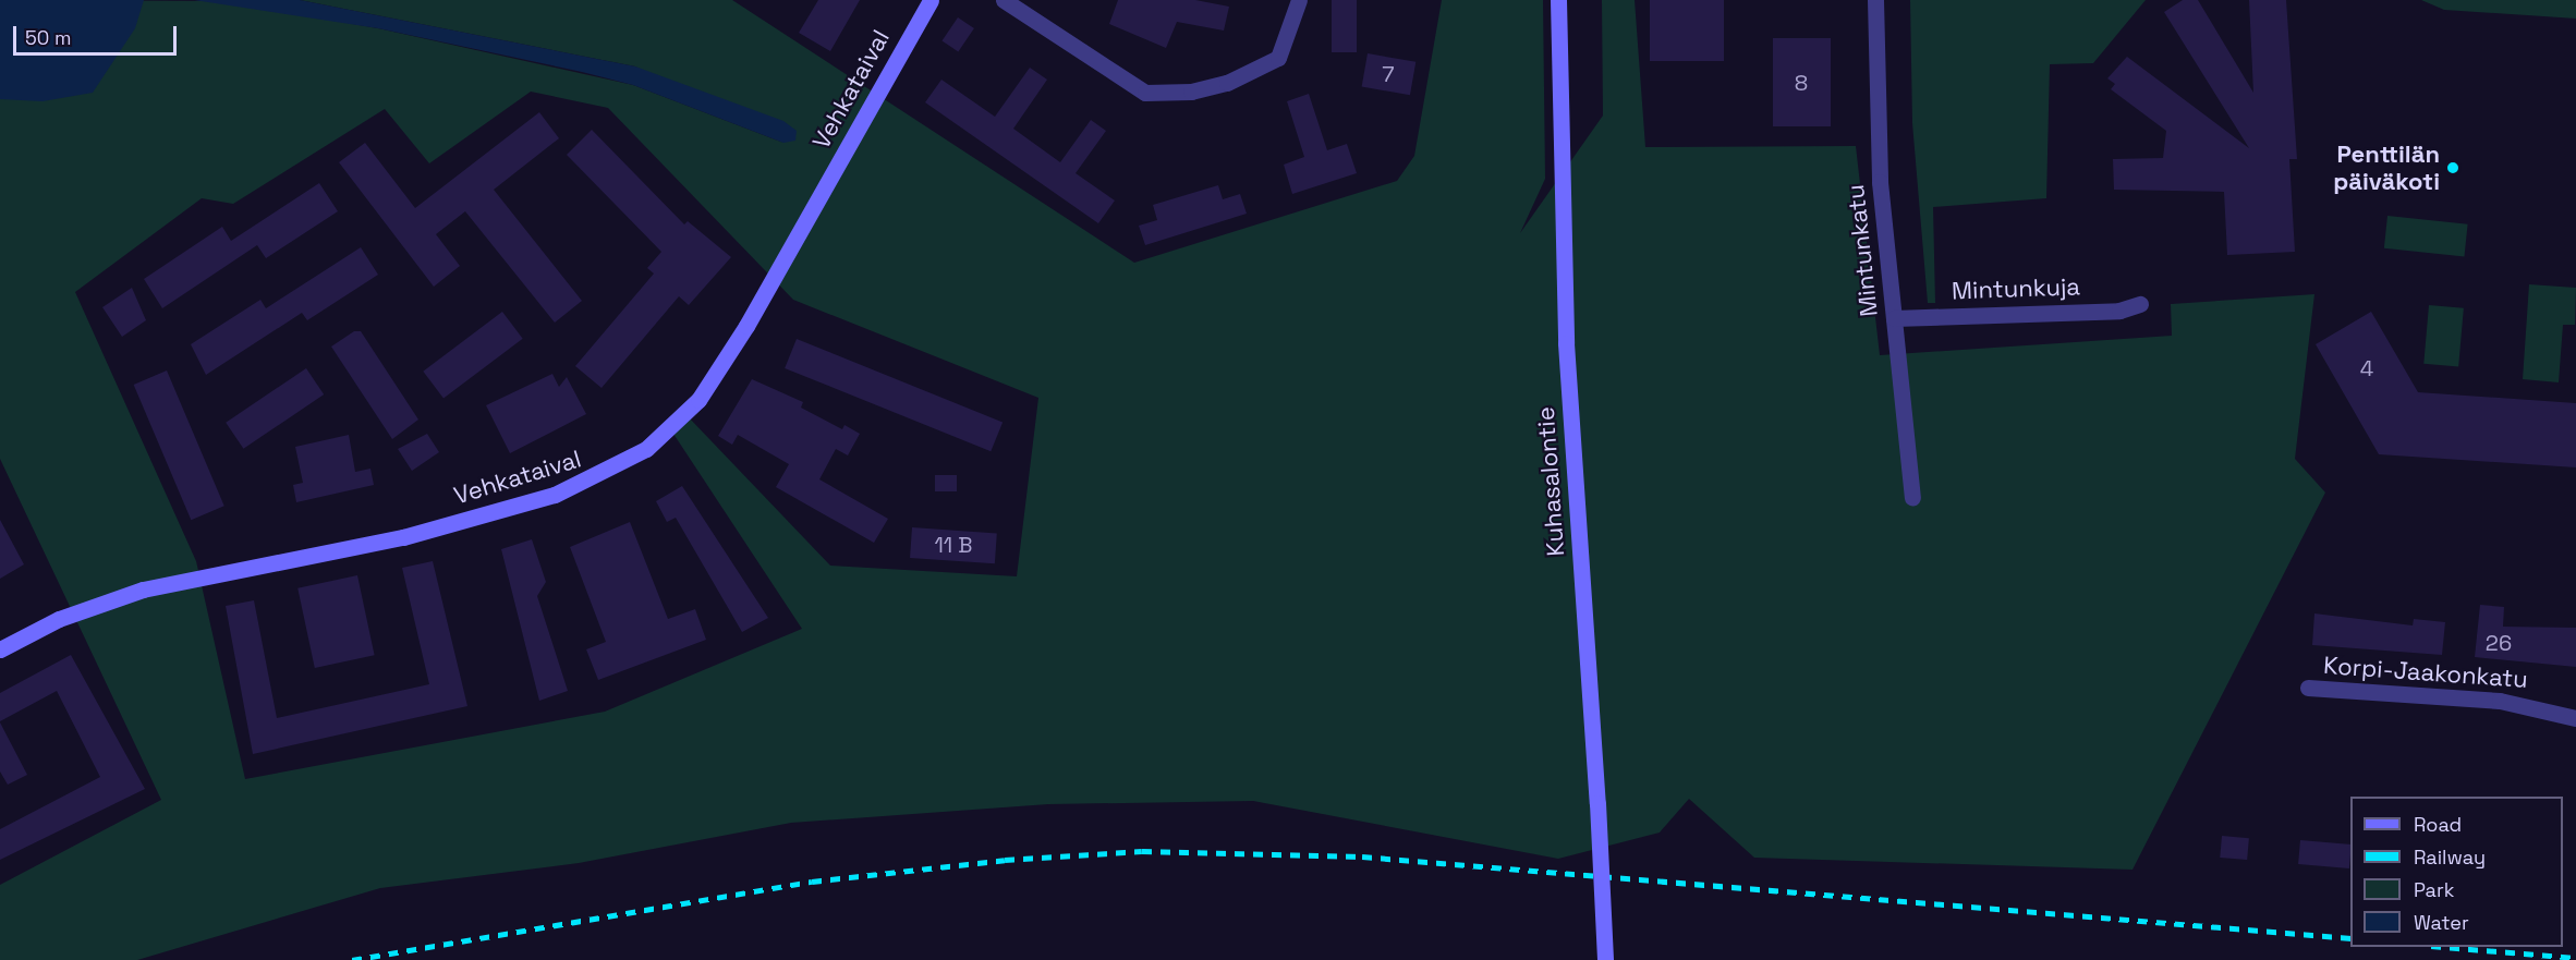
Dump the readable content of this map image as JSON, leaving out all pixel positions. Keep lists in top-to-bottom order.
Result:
{
  "streets": {
    "street": [
      "Vehkataival",
      "Mintunkatu",
      "Mintunkuja",
      "Kuhasalontie",
      "Korpi-Jaakonkatu"
    ]
  },
  "crossings": [
    ["Mintunkatu", "Mintunkuja"]
  ],
  "places": ["Penttilän päiväkoti"],
  "house_numbers": [
    "7",
    "8",
    "4",
    "11 B",
    "26"
  ],
  "legend": [
    "Road",
    "Railway",
    "Park",
    "Water"
  ],
  "scale_bar": "50 m"
}
